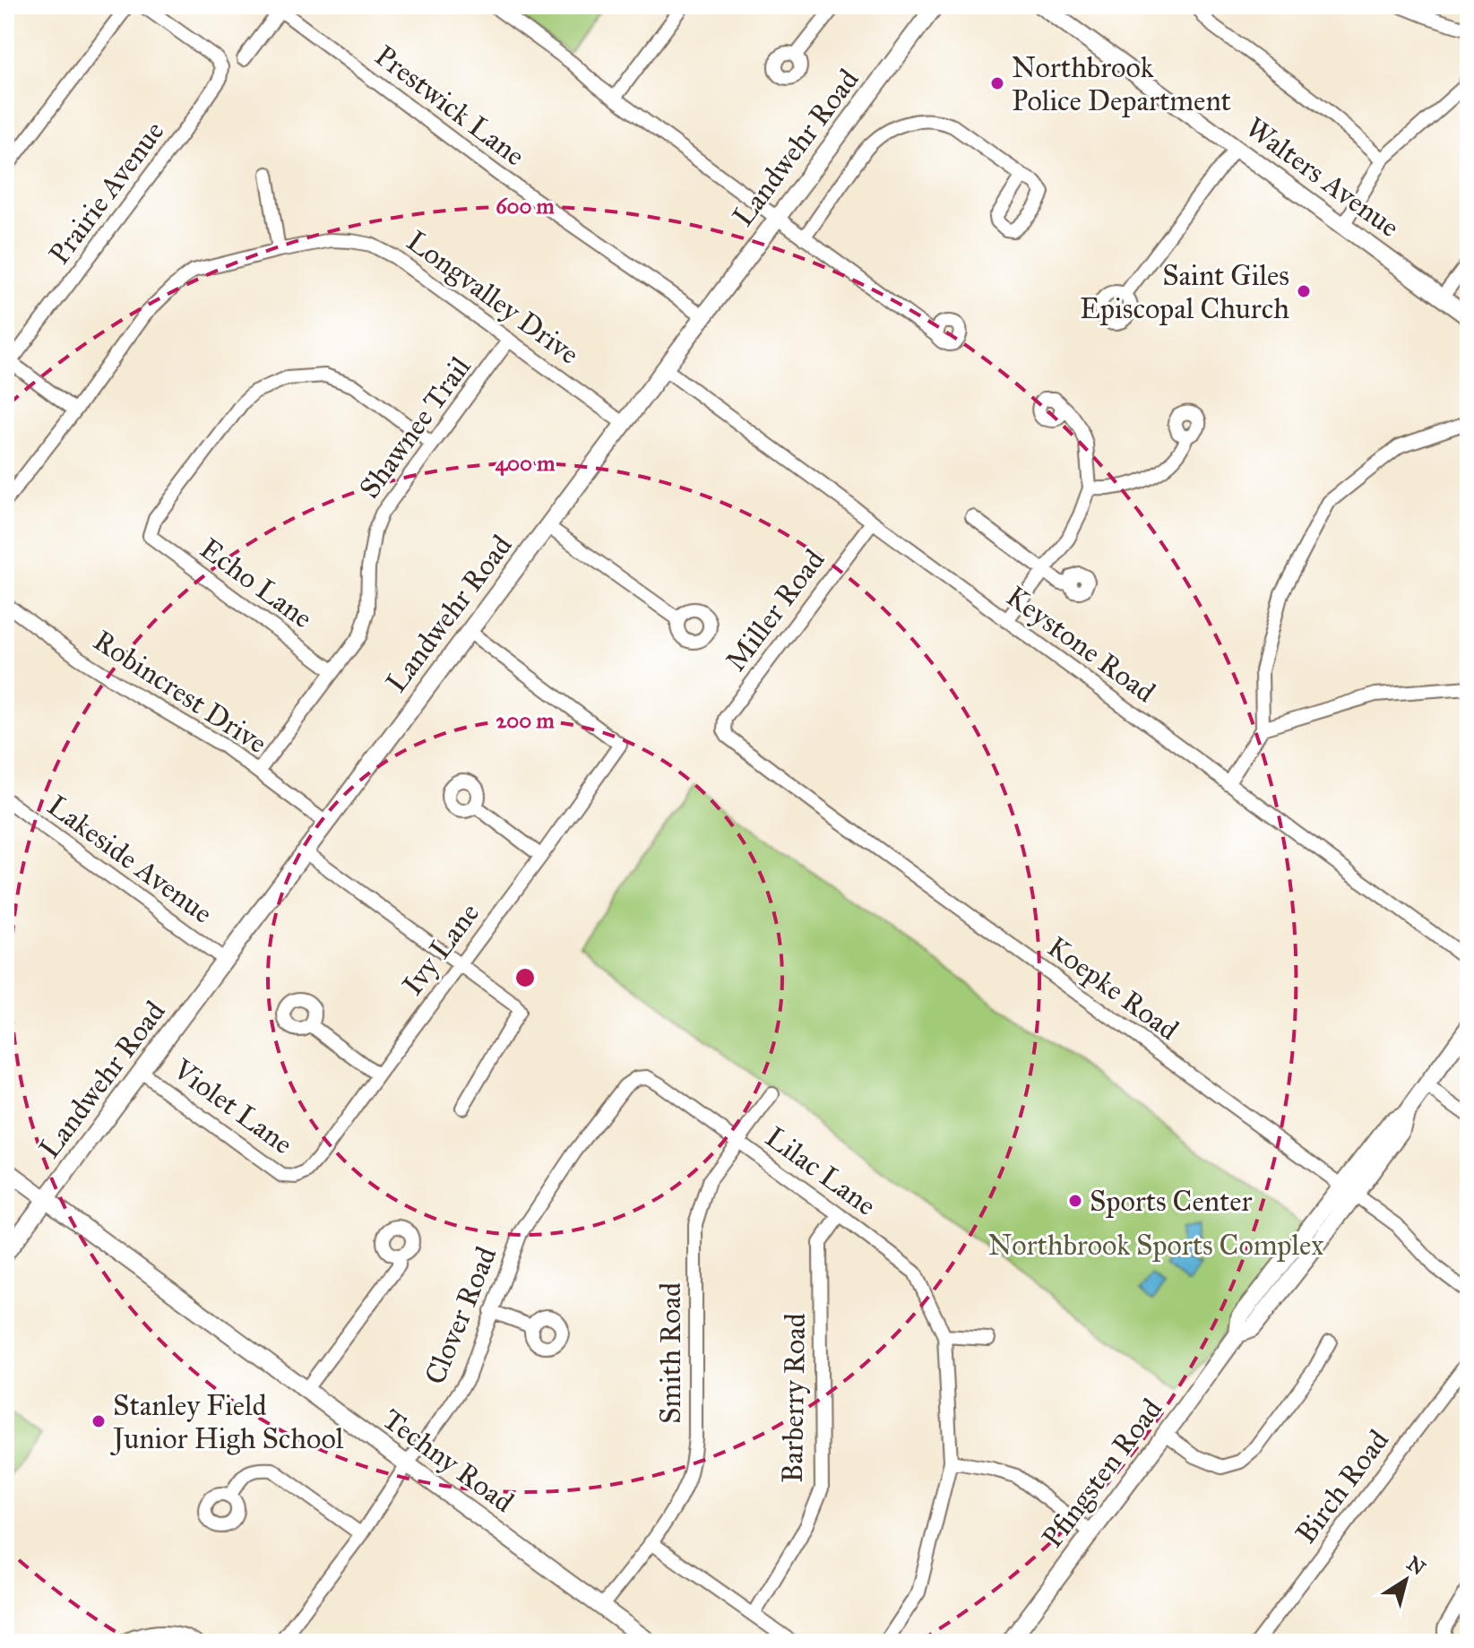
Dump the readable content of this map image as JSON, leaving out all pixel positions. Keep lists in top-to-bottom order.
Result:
{
  "streets": {
    "main road": [
      "Landwehr Road",
      "Walters Avenue",
      "Techny Road",
      "Pfingsten Road"
    ],
    "street": [
      "Prestwick Lane",
      "Prairie Avenue",
      "Longvalley Drive",
      "Shawnee Trail",
      "Echo Lane",
      "Miller Road",
      "Keystone Road",
      "Robincrest Drive",
      "Lakeside Avenue",
      "Ivy Lane",
      "Koepke Road",
      "Violet Lane",
      "Lilac Lane",
      "Clover Road",
      "Smith Road",
      "Barberry Road",
      "Birch Road"
    ]
  },
  "crossings": [
    ["Prestwick Lane", "Landwehr Road"],
    ["Landwehr Road", "Longvalley Drive"],
    ["Landwehr Road", "Keystone Road"],
    ["Landwehr Road", "Robincrest Drive"],
    ["Landwehr Road", "Lakeside Avenue"],
    ["Landwehr Road", "Ivy Lane"],
    ["Landwehr Road", "Violet Lane"],
    ["Landwehr Road", "Techny Road"],
    ["Longvalley Drive", "Shawnee Trail"],
    ["Shawnee Trail", "Echo Lane"],
    ["Shawnee Trail", "Robincrest Drive"],
    ["Miller Road", "Keystone Road"],
    ["Miller Road", "Koepke Road"],
    ["Ivy Lane", "Violet Lane"],
    ["Koepke Road", "Pfingsten Road"],
    ["Lilac Lane", "Clover Road"],
    ["Lilac Lane", "Smith Road"],
    ["Lilac Lane", "Barberry Road"],
    ["Clover Road", "Techny Road"],
    ["Smith Road", "Techny Road"]
  ],
  "parks": ["Northbrook Sports Complex"],
  "places": [
    "Northbrook Police Department",
    "Saint Giles Episcopal Church",
    "Sports Center",
    "Stanley Field Junior High School"
  ],
  "north": "top right",
  "rings": ["600 m", "400 m", "200 m"]
}
